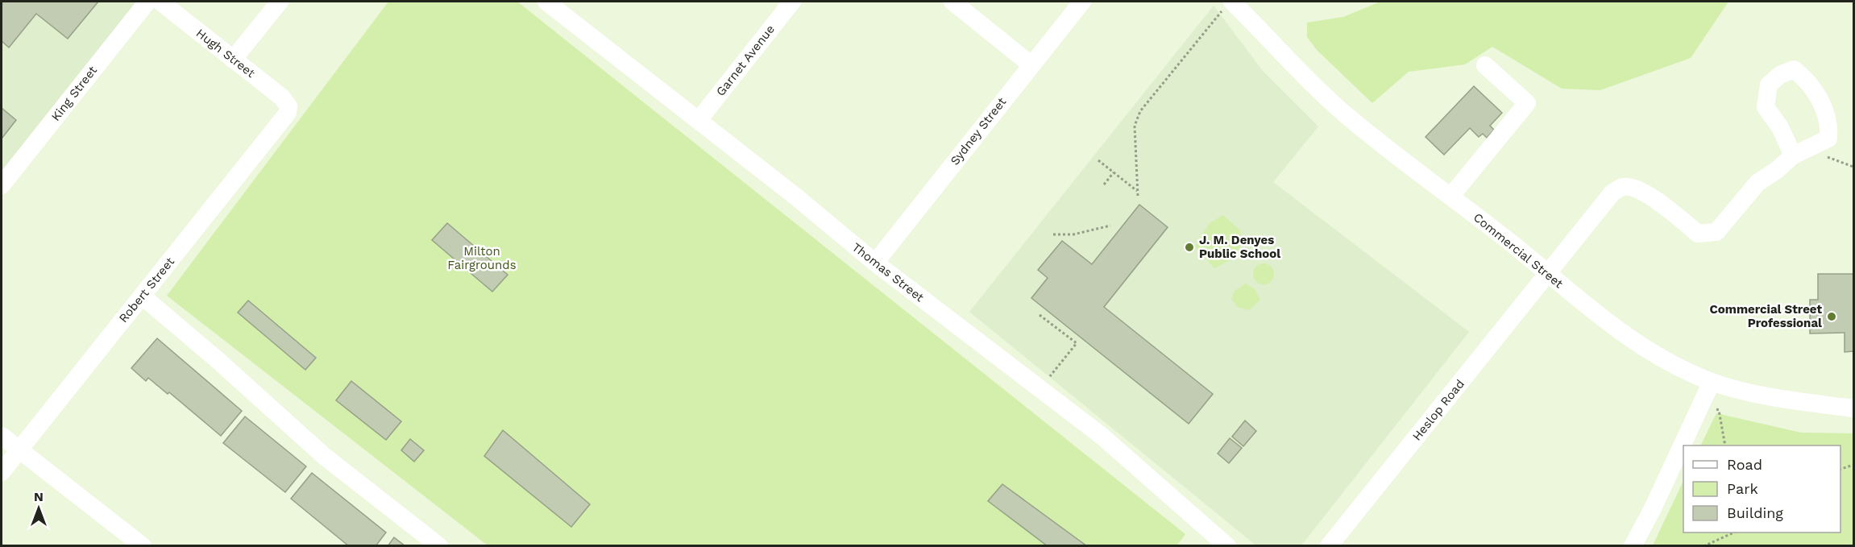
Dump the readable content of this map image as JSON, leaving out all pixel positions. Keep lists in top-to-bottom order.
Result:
{
  "streets": {
    "street": [
      "Hugh Street",
      "Garnet Avenue",
      "King Street",
      "Sydney Street",
      "Commercial Street",
      "Thomas Street",
      "Robert Street",
      "Heslop Road"
    ]
  },
  "crossings": [
    ["Hugh Street", "Robert Street"],
    ["Garnet Avenue", "Thomas Street"],
    ["Sydney Street", "Thomas Street"],
    ["Commercial Street", "Heslop Road"]
  ],
  "parks": ["Milton Fairgrounds"],
  "places": ["J. M. Denyes Public School", "Commercial Street Professional"],
  "legend": ["Road", "Park", "Building"],
  "north": "top"
}
